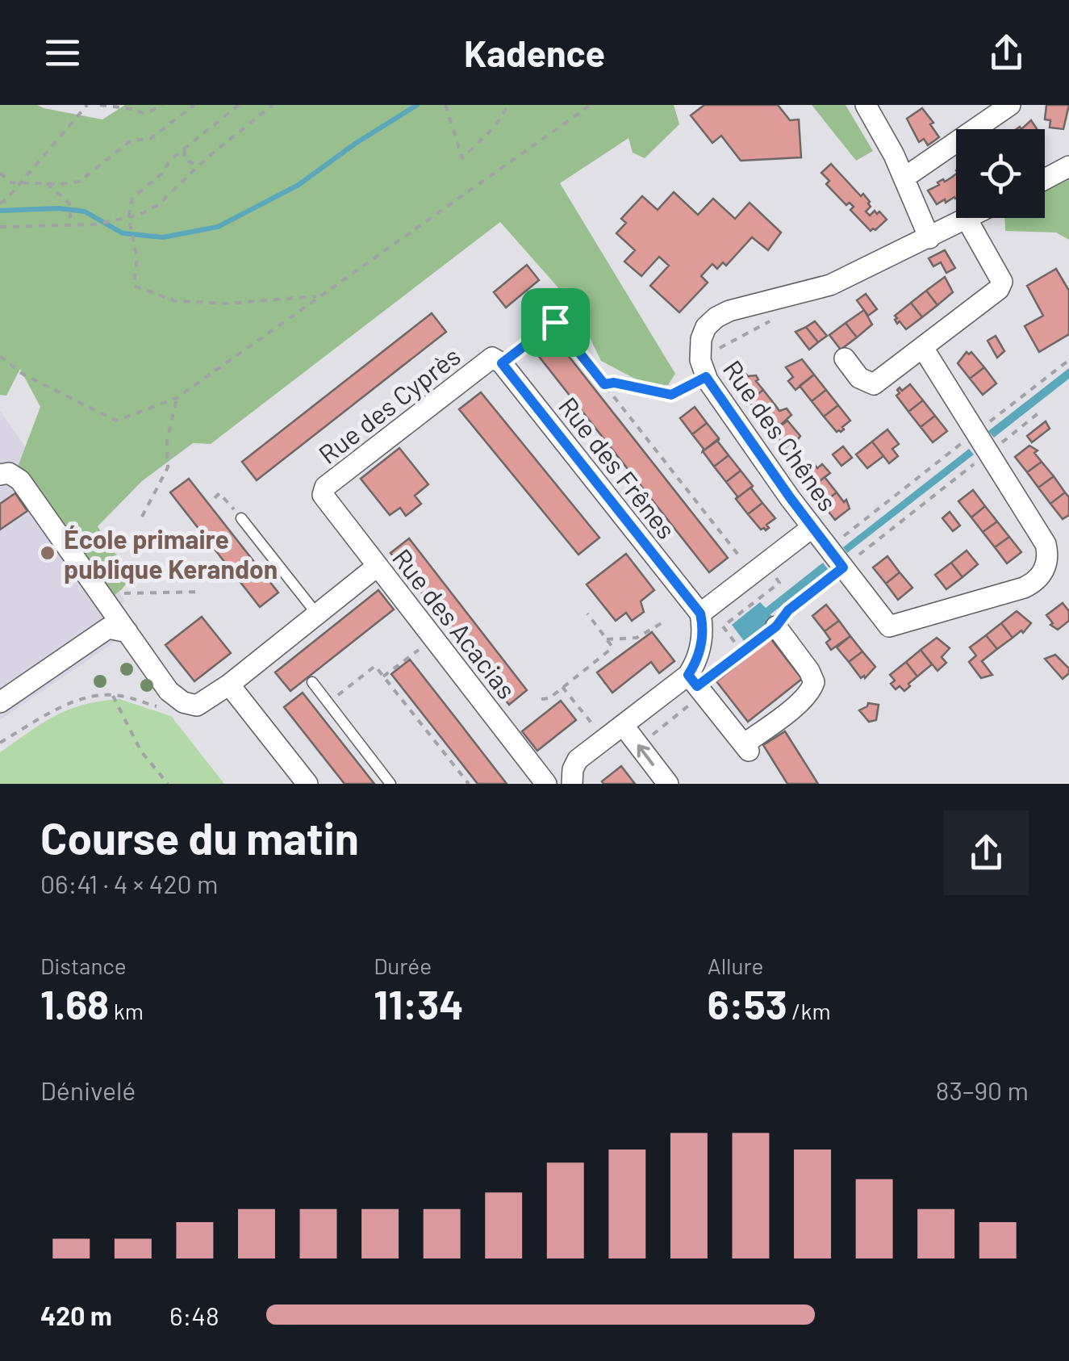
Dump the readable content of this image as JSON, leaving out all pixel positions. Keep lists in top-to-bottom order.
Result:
{
  "streets": {
    "street": [
      "Rue des Cyprès",
      "Rue des Chênes",
      "Rue des Frênes",
      "Rue des Acacias"
    ]
  },
  "crossings": [
    ["Rue des Cyprès", "Rue des Frênes"],
    ["Rue des Cyprès", "Rue des Acacias"]
  ],
  "places": ["École primaire publique Kerandon"],
  "page": {
    "header": "Kadence",
    "heading": ["Course du matin", "06:41 · 4 × 420 m"],
    "stats": [
      ["Distance", "1.68 km"],
      ["Durée", "11:34"],
      ["Allure", "6:53 /km"]
    ],
    "chart": ["Dénivelé", "83–90 m"],
    "list": [
      {
        "name": "420 m",
        "note": "6:48"
      }
    ]
  }
}
